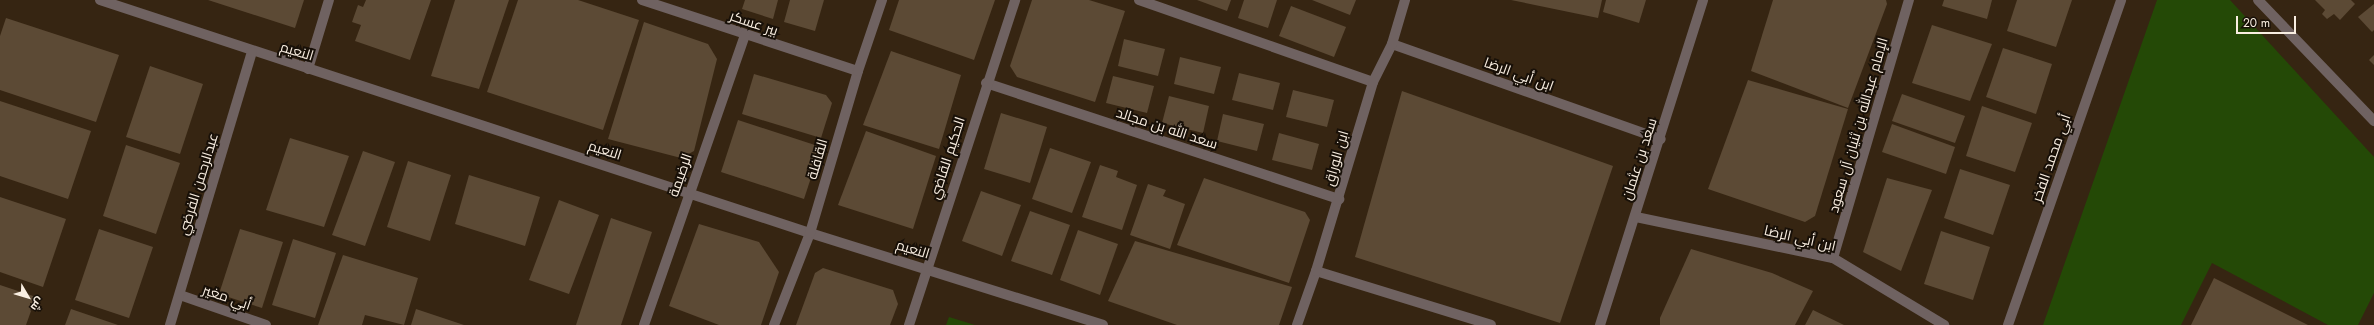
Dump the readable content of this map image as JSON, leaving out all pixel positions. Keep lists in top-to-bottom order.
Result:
{
  "streets": {
    "street": [
      "بير عسكر",
      "النعيم",
      "ابن أبي الرضا",
      "الإمام عبدالله بن ثنيان آل سعود",
      "سعد الله بن مجالد",
      "الحكيم القاضي",
      "ابن الوراق",
      "أبي محمد الفخر",
      "القافلة",
      "سعد بن عثمان",
      "الرضيمة",
      "عبدالرحمن الفرضي",
      "أبي مغير"
    ]
  },
  "crossings": [
    ["بير عسكر", "القافلة"],
    ["بير عسكر", "الرضيمة"],
    ["النعيم", "الحكيم القاضي"],
    ["النعيم", "القافلة"],
    ["النعيم", "الرضيمة"],
    ["النعيم", "عبدالرحمن الفرضي"],
    ["ابن أبي الرضا", "الإمام عبدالله بن ثنيان آل سعود"],
    ["ابن أبي الرضا", "ابن الوراق"],
    ["ابن أبي الرضا", "سعد بن عثمان"],
    ["سعد الله بن مجالد", "الحكيم القاضي"],
    ["سعد الله بن مجالد", "ابن الوراق"],
    ["عبدالرحمن الفرضي", "أبي مغير"]
  ],
  "scale_bar": "20 m",
  "north": "bottom right"
}
